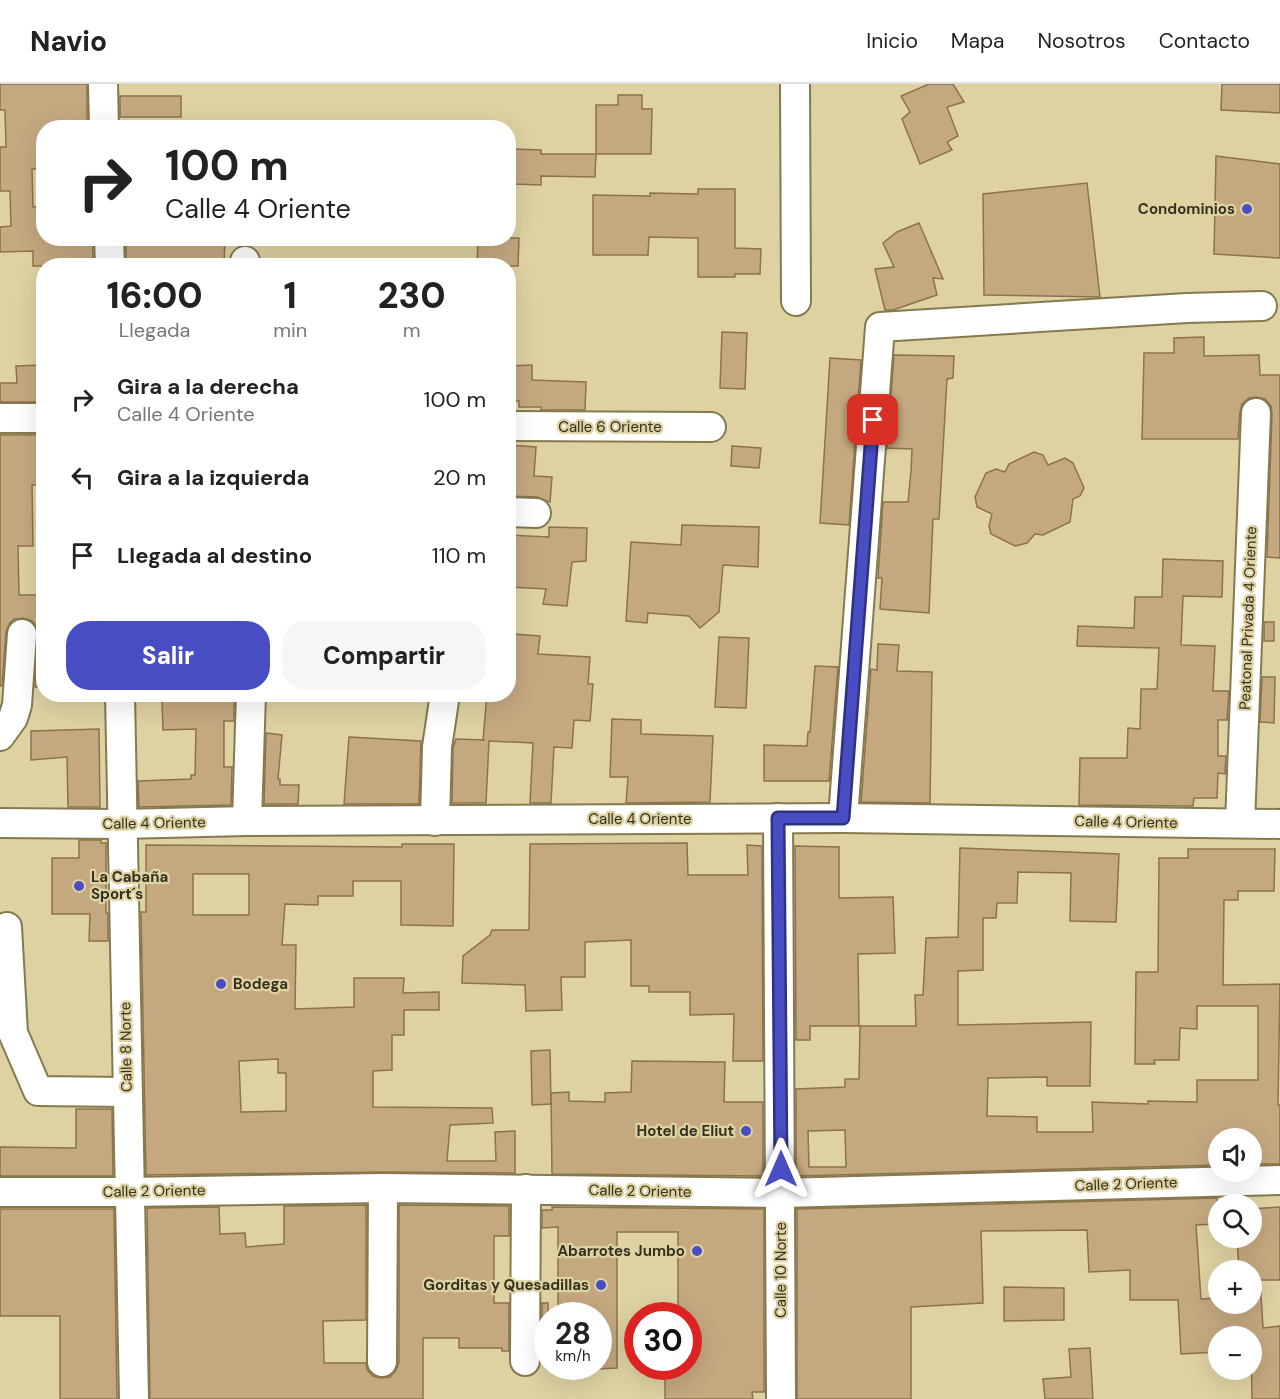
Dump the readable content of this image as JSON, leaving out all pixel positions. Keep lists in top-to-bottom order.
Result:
{
  "streets": {
    "street": [
      "Calle 6 Oriente",
      "Peatonal Privada 4 Oriente",
      "Calle 4 Oriente",
      "Calle 8 Norte",
      "Calle 2 Oriente",
      "Calle 10 Norte"
    ]
  },
  "crossings": [
    ["Peatonal Privada 4 Oriente", "Calle 4 Oriente"],
    ["Calle 4 Oriente", "Calle 8 Norte"],
    ["Calle 4 Oriente", "Calle 10 Norte"],
    ["Calle 8 Norte", "Calle 2 Oriente"],
    ["Calle 2 Oriente", "Calle 10 Norte"]
  ],
  "places": [
    "Condominios",
    "La Cabaña Sport´s",
    "Bodega",
    "Hotel de Eliut",
    "Abarrotes Jumbo",
    "Gorditas y Quesadillas"
  ],
  "page": {
    "header": "Navio",
    "nav": [
      "Inicio",
      "Mapa",
      "Nosotros",
      "Contacto"
    ],
    "turn": ["100 m", "Calle 4 Oriente"],
    "eta": [
      "16:00",
      "Llegada",
      "1",
      "min",
      "230",
      "m"
    ],
    "list": [
      {
        "name": "Gira a la derecha",
        "note": "Calle 4 Oriente",
        "value": "100 m"
      },
      {
        "name": "Gira a la izquierda",
        "value": "20 m"
      },
      {
        "name": "Llegada al destino",
        "value": "110 m"
      }
    ],
    "buttons": ["Salir", "Compartir"],
    "map_buttons": ["+", "−"],
    "speed": "28 km/h",
    "limit": "30"
  }
}
